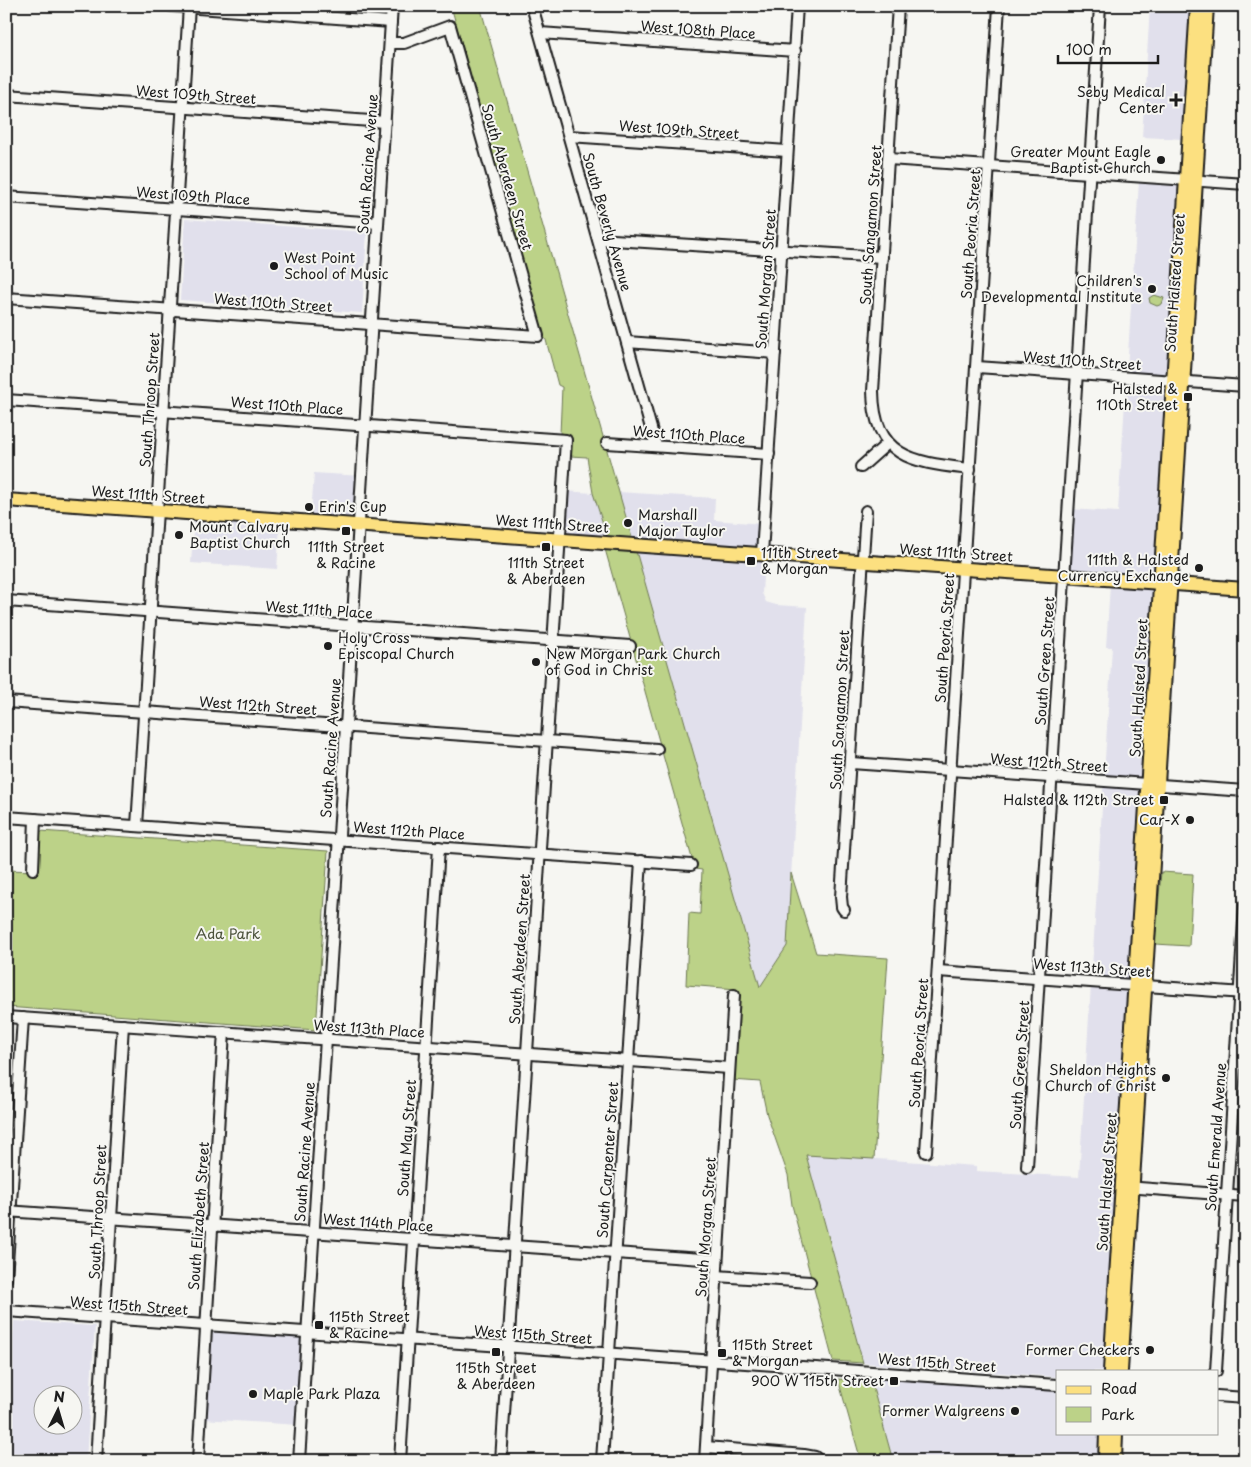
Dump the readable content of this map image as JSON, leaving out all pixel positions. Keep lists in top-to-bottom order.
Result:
{
  "streets": {
    "main road": ["South Halsted Street", "West 111th Street"],
    "street": [
      "West 108th Place",
      "West 109th Street",
      "South Racine Avenue",
      "South Aberdeen Street",
      "West 109th Place",
      "South Beverly Avenue",
      "South Sangamon Street",
      "South Peoria Street",
      "South Morgan Street",
      "West 110th Street",
      "South Throop Street",
      "West 110th Place",
      "West 111th Place",
      "South Green Street",
      "West 112th Street",
      "West 112th Place",
      "West 113th Street",
      "West 113th Place",
      "South Emerald Avenue",
      "South May Street",
      "South Carpenter Street",
      "South Elizabeth Street",
      "West 114th Place",
      "West 115th Street"
    ]
  },
  "crossings": [
    ["West 108th Place", "South Beverly Avenue"],
    ["West 108th Place", "South Morgan Street"],
    ["West 109th Street", "South Racine Avenue"],
    ["West 109th Street", "South Beverly Avenue"],
    ["West 109th Street", "South Morgan Street"],
    ["West 109th Street", "South Throop Street"],
    ["South Racine Avenue", "South Aberdeen Street"],
    ["South Racine Avenue", "West 109th Place"],
    ["South Racine Avenue", "West 110th Street"],
    ["South Racine Avenue", "West 110th Place"],
    ["South Racine Avenue", "West 111th Street"],
    ["South Racine Avenue", "West 111th Place"],
    ["South Racine Avenue", "West 112th Street"],
    ["South Racine Avenue", "West 112th Place"],
    ["South Racine Avenue", "West 113th Place"],
    ["South Racine Avenue", "West 114th Place"],
    ["South Racine Avenue", "West 115th Street"],
    ["South Aberdeen Street", "West 110th Street"],
    ["South Aberdeen Street", "West 110th Place"],
    ["South Aberdeen Street", "West 111th Street"],
    ["South Aberdeen Street", "West 111th Place"],
    ["South Aberdeen Street", "West 112th Street"],
    ["South Aberdeen Street", "West 112th Place"],
    ["South Aberdeen Street", "West 113th Place"],
    ["South Aberdeen Street", "West 114th Place"],
    ["South Aberdeen Street", "West 115th Street"],
    ["West 109th Place", "South Throop Street"],
    ["South Beverly Avenue", "West 110th Place"],
    ["South Sangamon Street", "South Peoria Street"],
    ["South Sangamon Street", "West 111th Street"],
    ["South Sangamon Street", "West 112th Street"],
    ["South Peoria Street", "West 110th Street"],
    ["South Peoria Street", "West 111th Street"],
    ["South Peoria Street", "West 112th Street"],
    ["South Peoria Street", "West 113th Street"],
    ["South Morgan Street", "West 110th Place"],
    ["South Morgan Street", "West 111th Street"],
    ["South Morgan Street", "West 113th Place"],
    ["South Morgan Street", "West 114th Place"],
    ["South Morgan Street", "West 115th Street"],
    ["South Halsted Street", "West 110th Street"],
    ["South Halsted Street", "West 111th Street"],
    ["South Halsted Street", "West 112th Street"],
    ["South Halsted Street", "West 113th Street"],
    ["West 110th Street", "South Throop Street"],
    ["West 110th Street", "South Green Street"],
    ["South Throop Street", "West 110th Place"],
    ["South Throop Street", "West 111th Street"],
    ["South Throop Street", "West 111th Place"],
    ["South Throop Street", "West 112th Street"],
    ["South Throop Street", "West 112th Place"],
    ["South Throop Street", "West 113th Place"],
    ["South Throop Street", "West 114th Place"],
    ["South Throop Street", "West 115th Street"],
    ["West 111th Street", "South Green Street"],
    ["South Green Street", "West 112th Street"],
    ["South Green Street", "West 113th Street"],
    ["West 112th Place", "South May Street"],
    ["West 112th Place", "South Carpenter Street"],
    ["West 113th Street", "South Emerald Avenue"],
    ["West 113th Place", "South May Street"],
    ["West 113th Place", "South Carpenter Street"],
    ["West 113th Place", "South Elizabeth Street"],
    ["South May Street", "West 114th Place"],
    ["South May Street", "West 115th Street"],
    ["South Carpenter Street", "West 114th Place"],
    ["South Carpenter Street", "West 115th Street"],
    ["South Elizabeth Street", "West 114th Place"],
    ["South Elizabeth Street", "West 115th Street"]
  ],
  "parks": ["Ada Park"],
  "places": {
    "health": ["Seby Medical Center"],
    "other": [
      "Greater Mount Eagle Baptist Church",
      "West Point School of Music",
      "Children's Developmental Institute",
      "Erin's Cup",
      "Marshall Major Taylor",
      "Mount Calvary Baptist Church",
      "111th & Halsted Currency Exchange",
      "Holy Cross Episcopal Church",
      "New Morgan Park Church of God in Christ",
      "Car-X",
      "Sheldon Heights Church of Christ",
      "Former Checkers",
      "Maple Park Plaza",
      "Former Walgreens"
    ],
    "transit": [
      "Halsted & 110th Street",
      "111th Street & Racine",
      "111th Street & Aberdeen",
      "111th Street & Morgan",
      "Halsted & 112th Street",
      "115th Street & Racine",
      "115th Street & Aberdeen",
      "115th Street & Morgan",
      "900 W 115th Street"
    ]
  },
  "legend": ["Road", "Park"],
  "scale_bar": "100 m",
  "north": "top"
}
